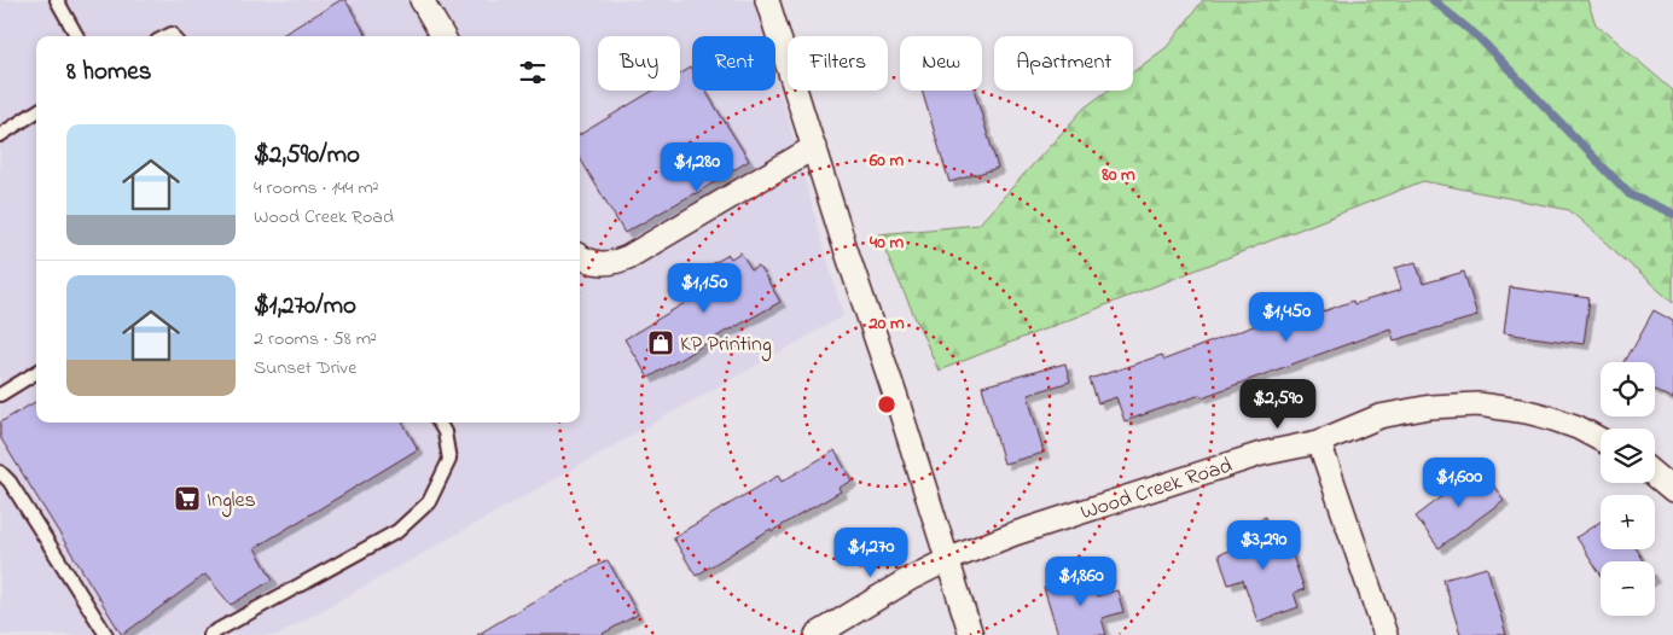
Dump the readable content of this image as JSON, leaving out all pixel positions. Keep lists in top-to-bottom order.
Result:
{
  "streets": {
    "street": ["Wood Creek Road"]
  },
  "places": {
    "shop": ["KP Printing"],
    "supermarket": ["Ingles"]
  },
  "page": {
    "chip": [
      "Buy",
      "Rent",
      "Filters",
      "New",
      "Apartment"
    ],
    "heading": "8 homes",
    "list": [
      {
        "name": "$2,590/mo",
        "note": "4 rooms · 144 m² · Wood Creek Road"
      },
      {
        "name": "$1,270/mo",
        "note": "2 rooms · 58 m² · Sunset Drive"
      }
    ],
    "price": [
      "$1,280",
      "$1,150",
      "$1,450",
      "$2,590",
      "$1,600",
      "$3,290",
      "$1,270",
      "$1,860"
    ],
    "map_buttons": ["+", "−"]
  },
  "rings": [
    "60 m",
    "80 m",
    "40 m",
    "20 m"
  ]
}
